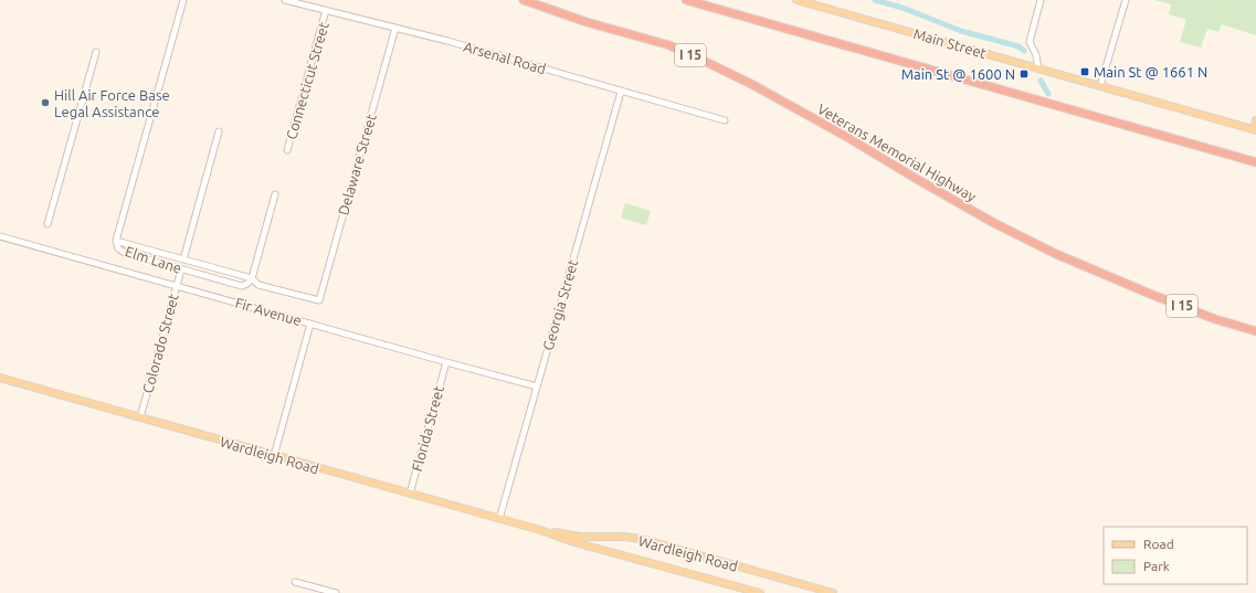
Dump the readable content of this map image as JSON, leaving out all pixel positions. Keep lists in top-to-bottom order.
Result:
{
  "streets": {
    "highway": ["I 15", "Veterans Memorial Highway"],
    "main road": ["Main Street", "Wardleigh Road"],
    "street": [
      "Arsenal Road",
      "Connecticut Street",
      "Delaware Street",
      "Elm Lane",
      "Georgia Street",
      "Fir Avenue",
      "Colorado Street",
      "Florida Street"
    ]
  },
  "crossings": [
    ["Arsenal Road", "Connecticut Street"],
    ["Arsenal Road", "Delaware Street"],
    ["Arsenal Road", "Georgia Street"],
    ["Delaware Street", "Elm Lane"],
    ["Elm Lane", "Colorado Street"],
    ["Georgia Street", "Fir Avenue"],
    ["Georgia Street", "Wardleigh Road"],
    ["Fir Avenue", "Colorado Street"],
    ["Fir Avenue", "Florida Street"],
    ["Colorado Street", "Wardleigh Road"],
    ["Florida Street", "Wardleigh Road"]
  ],
  "places": {
    "transit": ["Main St @ 1661 N", "Main St @ 1600 N"],
    "other": ["Hill Air Force Base Legal Assistance"]
  },
  "legend": ["Road", "Park"]
}
